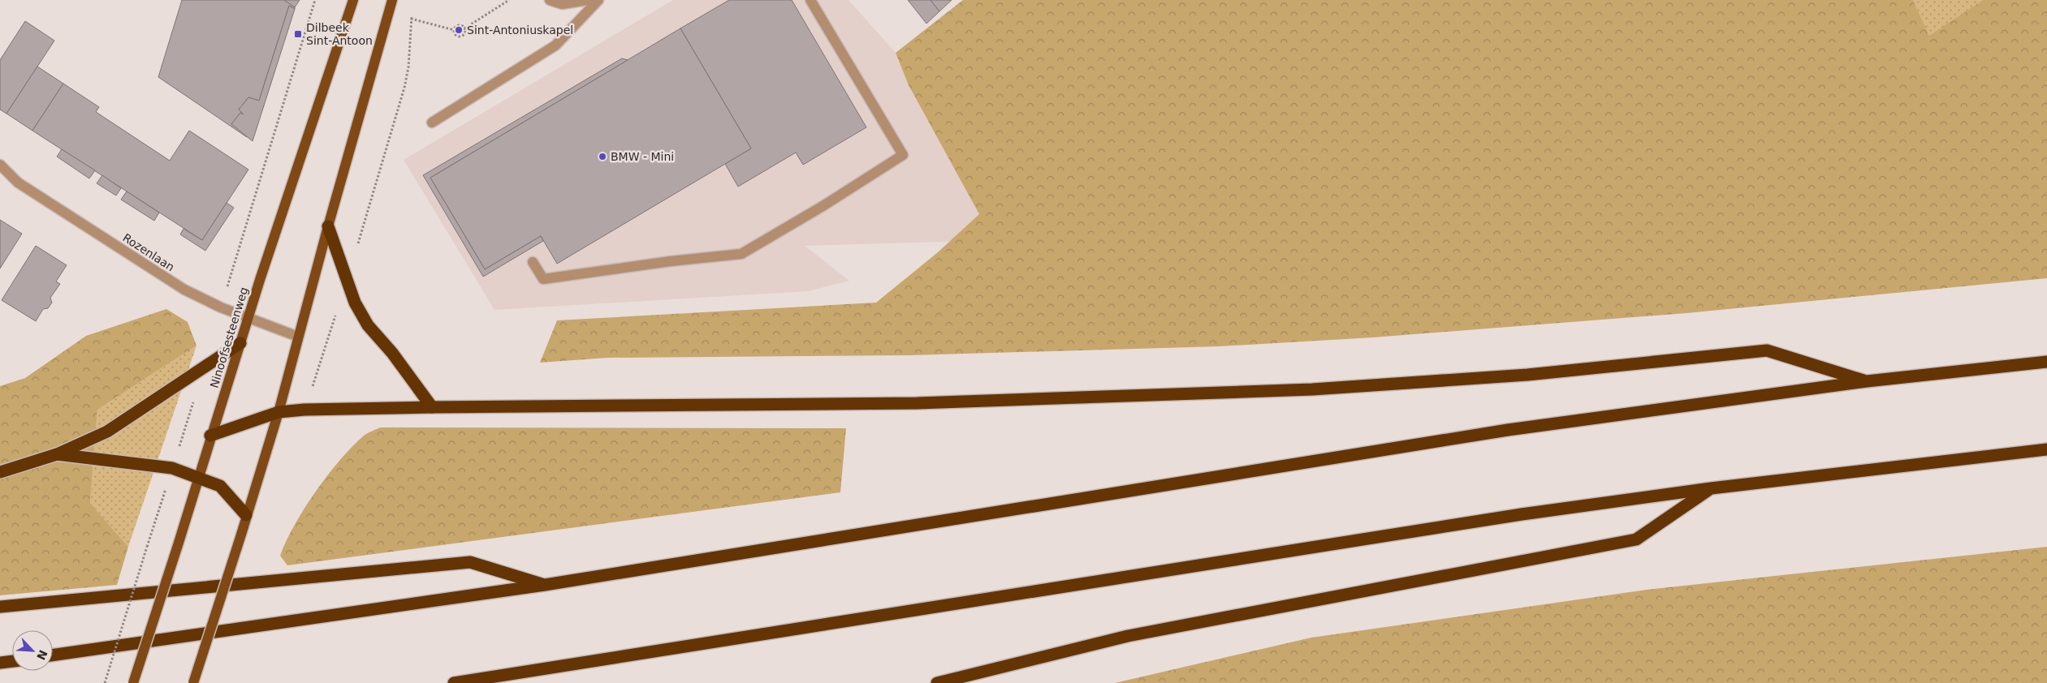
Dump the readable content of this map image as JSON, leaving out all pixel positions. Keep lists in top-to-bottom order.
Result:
{
  "streets": {
    "main road": ["Ninoofsesteenweg"],
    "street": ["Rozenlaan"]
  },
  "crossings": [
    ["Rozenlaan", "Ninoofsesteenweg"]
  ],
  "places": {
    "other": ["Sint-Antoniuskapel", "BMW - Mini"],
    "transit": ["Dilbeek Sint-Antoon"]
  },
  "north": "bottom right"
}
